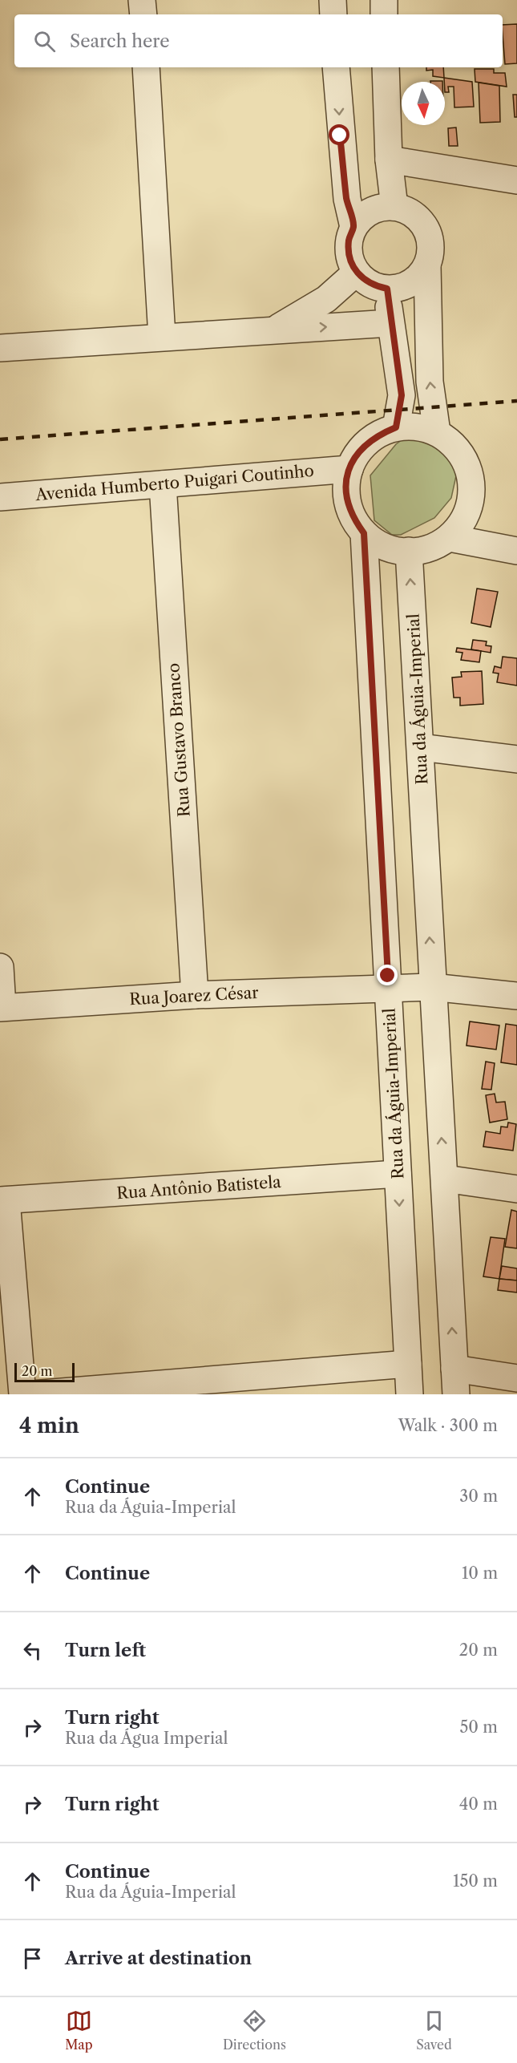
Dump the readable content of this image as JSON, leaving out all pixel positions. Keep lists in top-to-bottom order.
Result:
{
  "streets": {
    "street": [
      "Avenida Humberto Puigari Coutinho",
      "Rua da Águia-Imperial",
      "Rua Gustavo Branco",
      "Rua Joarez César",
      "Rua Antônio Batistela"
    ]
  },
  "crossings": [
    ["Avenida Humberto Puigari Coutinho", "Rua da Águia-Imperial"],
    ["Avenida Humberto Puigari Coutinho", "Rua Gustavo Branco"],
    ["Rua da Águia-Imperial", "Rua Joarez César"],
    ["Rua da Águia-Imperial", "Rua Antônio Batistela"],
    ["Rua Gustavo Branco", "Rua Joarez César"]
  ],
  "scale_bar": "20 m",
  "north": "bottom",
  "page": {
    "search": "Search here",
    "scale": "20 m",
    "heading": ["4 min", "Walk · 300 m"],
    "list": [
      ["Continue", "Rua da Águia-Imperial", "30 m"],
      ["Continue", "10 m"],
      ["Turn left", "20 m"],
      ["Turn right", "Rua da Água Imperial", "50 m"],
      ["Turn right", "40 m"],
      ["Continue", "Rua da Águia-Imperial", "150 m"],
      "Arrive at destination"
    ],
    "nav": ["Map", "Directions", "Saved"]
  }
}
